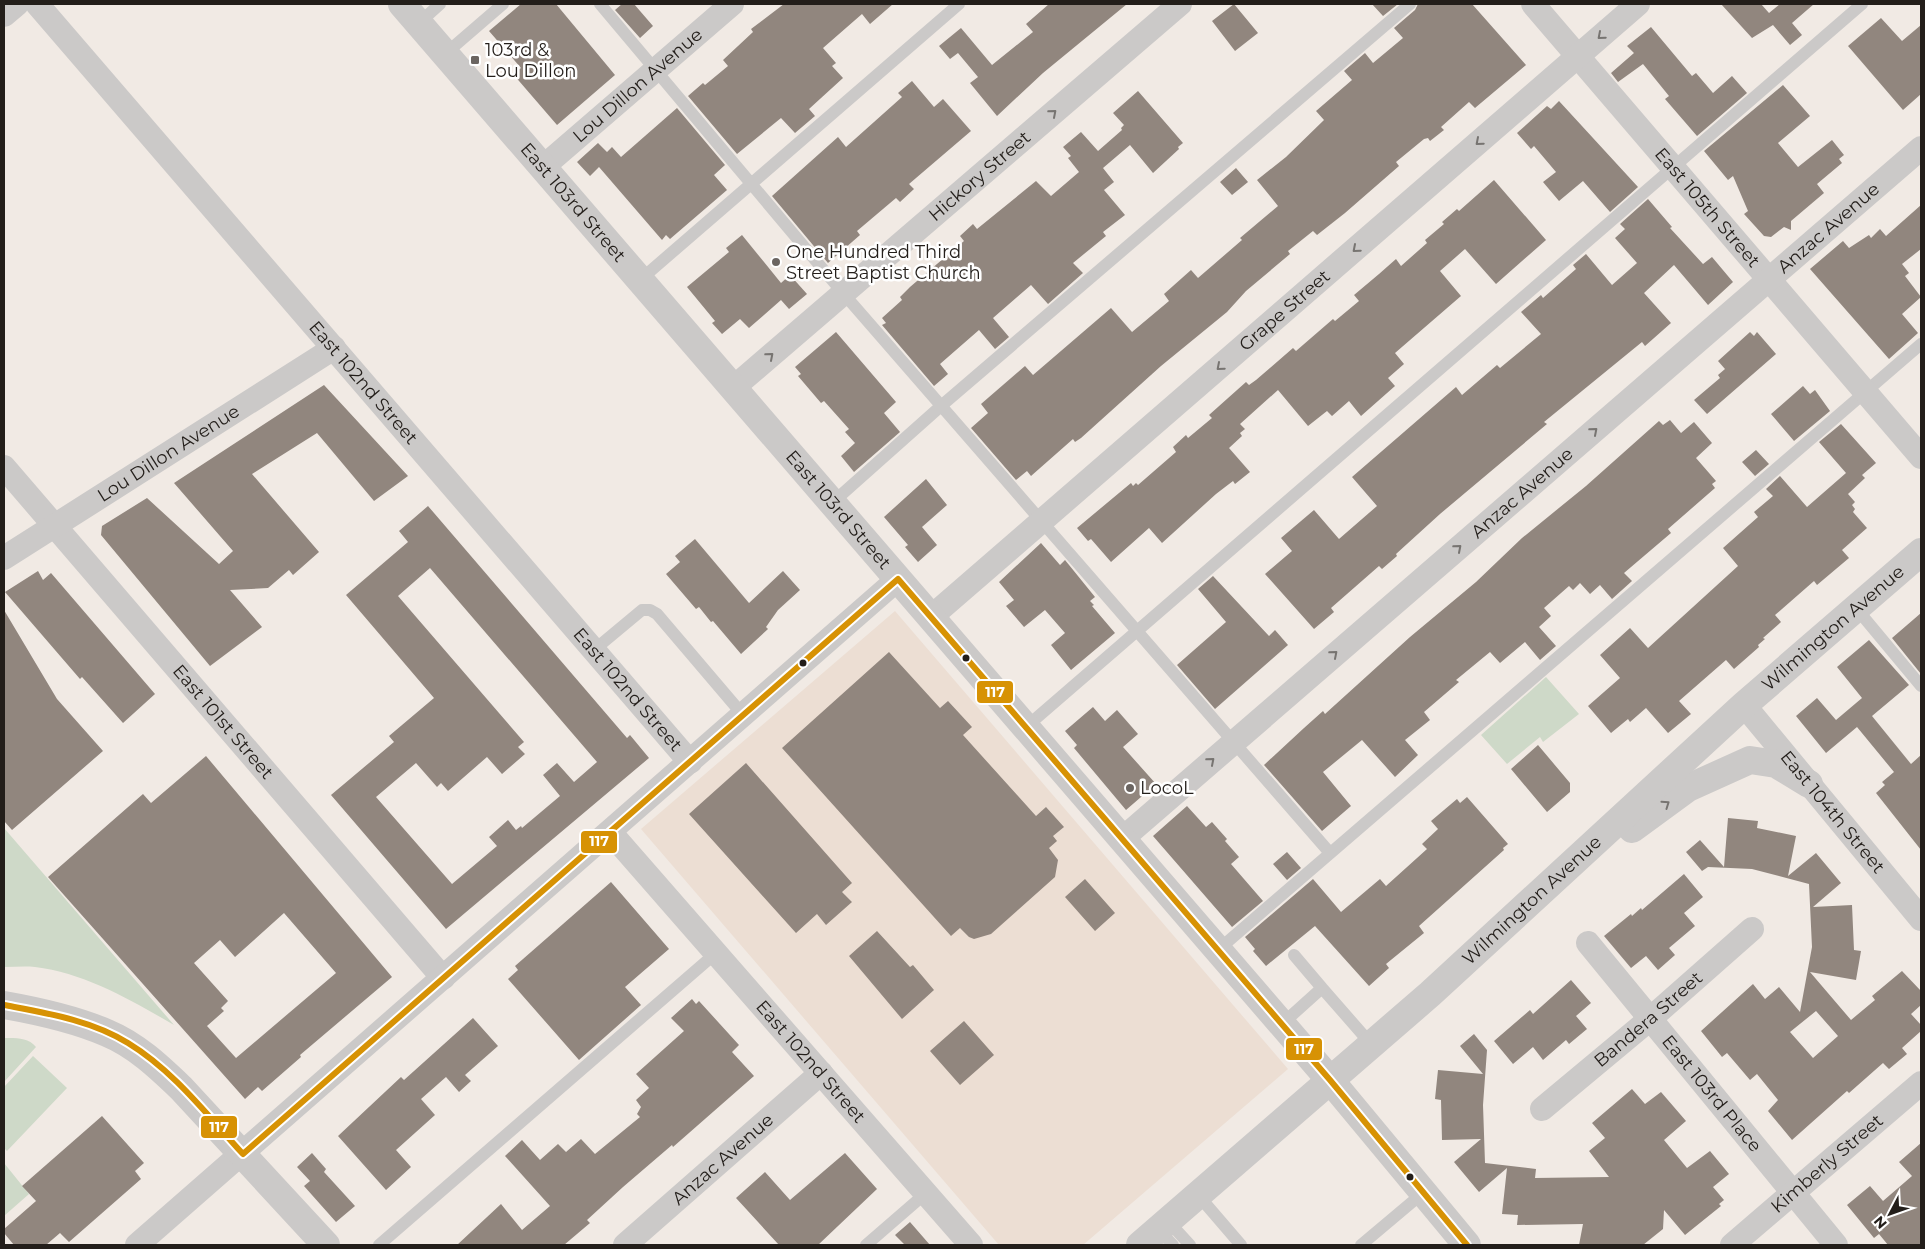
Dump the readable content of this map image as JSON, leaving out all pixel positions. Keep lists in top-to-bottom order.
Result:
{
  "streets": {
    "main road": ["East 103rd Street", "Wilmington Avenue"],
    "street": [
      "Lou Dillon Avenue",
      "Hickory Street",
      "East 105th Street",
      "Anzac Avenue",
      "Grape Street",
      "East 102nd Street",
      "East 101st Street",
      "East 104th Street",
      "Bandera Street",
      "East 103rd Place",
      "Kimberly Street"
    ]
  },
  "crossings": [
    ["Lou Dillon Avenue", "East 103rd Street"],
    ["Lou Dillon Avenue", "East 102nd Street"],
    ["Lou Dillon Avenue", "East 101st Street"],
    ["Hickory Street", "East 103rd Street"],
    ["East 103rd Street", "Anzac Avenue"],
    ["East 103rd Street", "Grape Street"],
    ["East 103rd Street", "Wilmington Avenue"],
    ["East 105th Street", "Anzac Avenue"],
    ["East 105th Street", "Grape Street"],
    ["Anzac Avenue", "East 102nd Street"],
    ["Wilmington Avenue", "East 104th Street"],
    ["Bandera Street", "East 103rd Place"],
    ["East 103rd Place", "Kimberly Street"]
  ],
  "one_way": ["Hickory Street", "Anzac Avenue", "Grape Street"],
  "places": {
    "transit": ["103rd & Lou Dillon"],
    "other": ["One Hundred Third Street Baptist Church", "LocoL"]
  },
  "lines": ["transit line 117"],
  "north": "bottom left"
}
